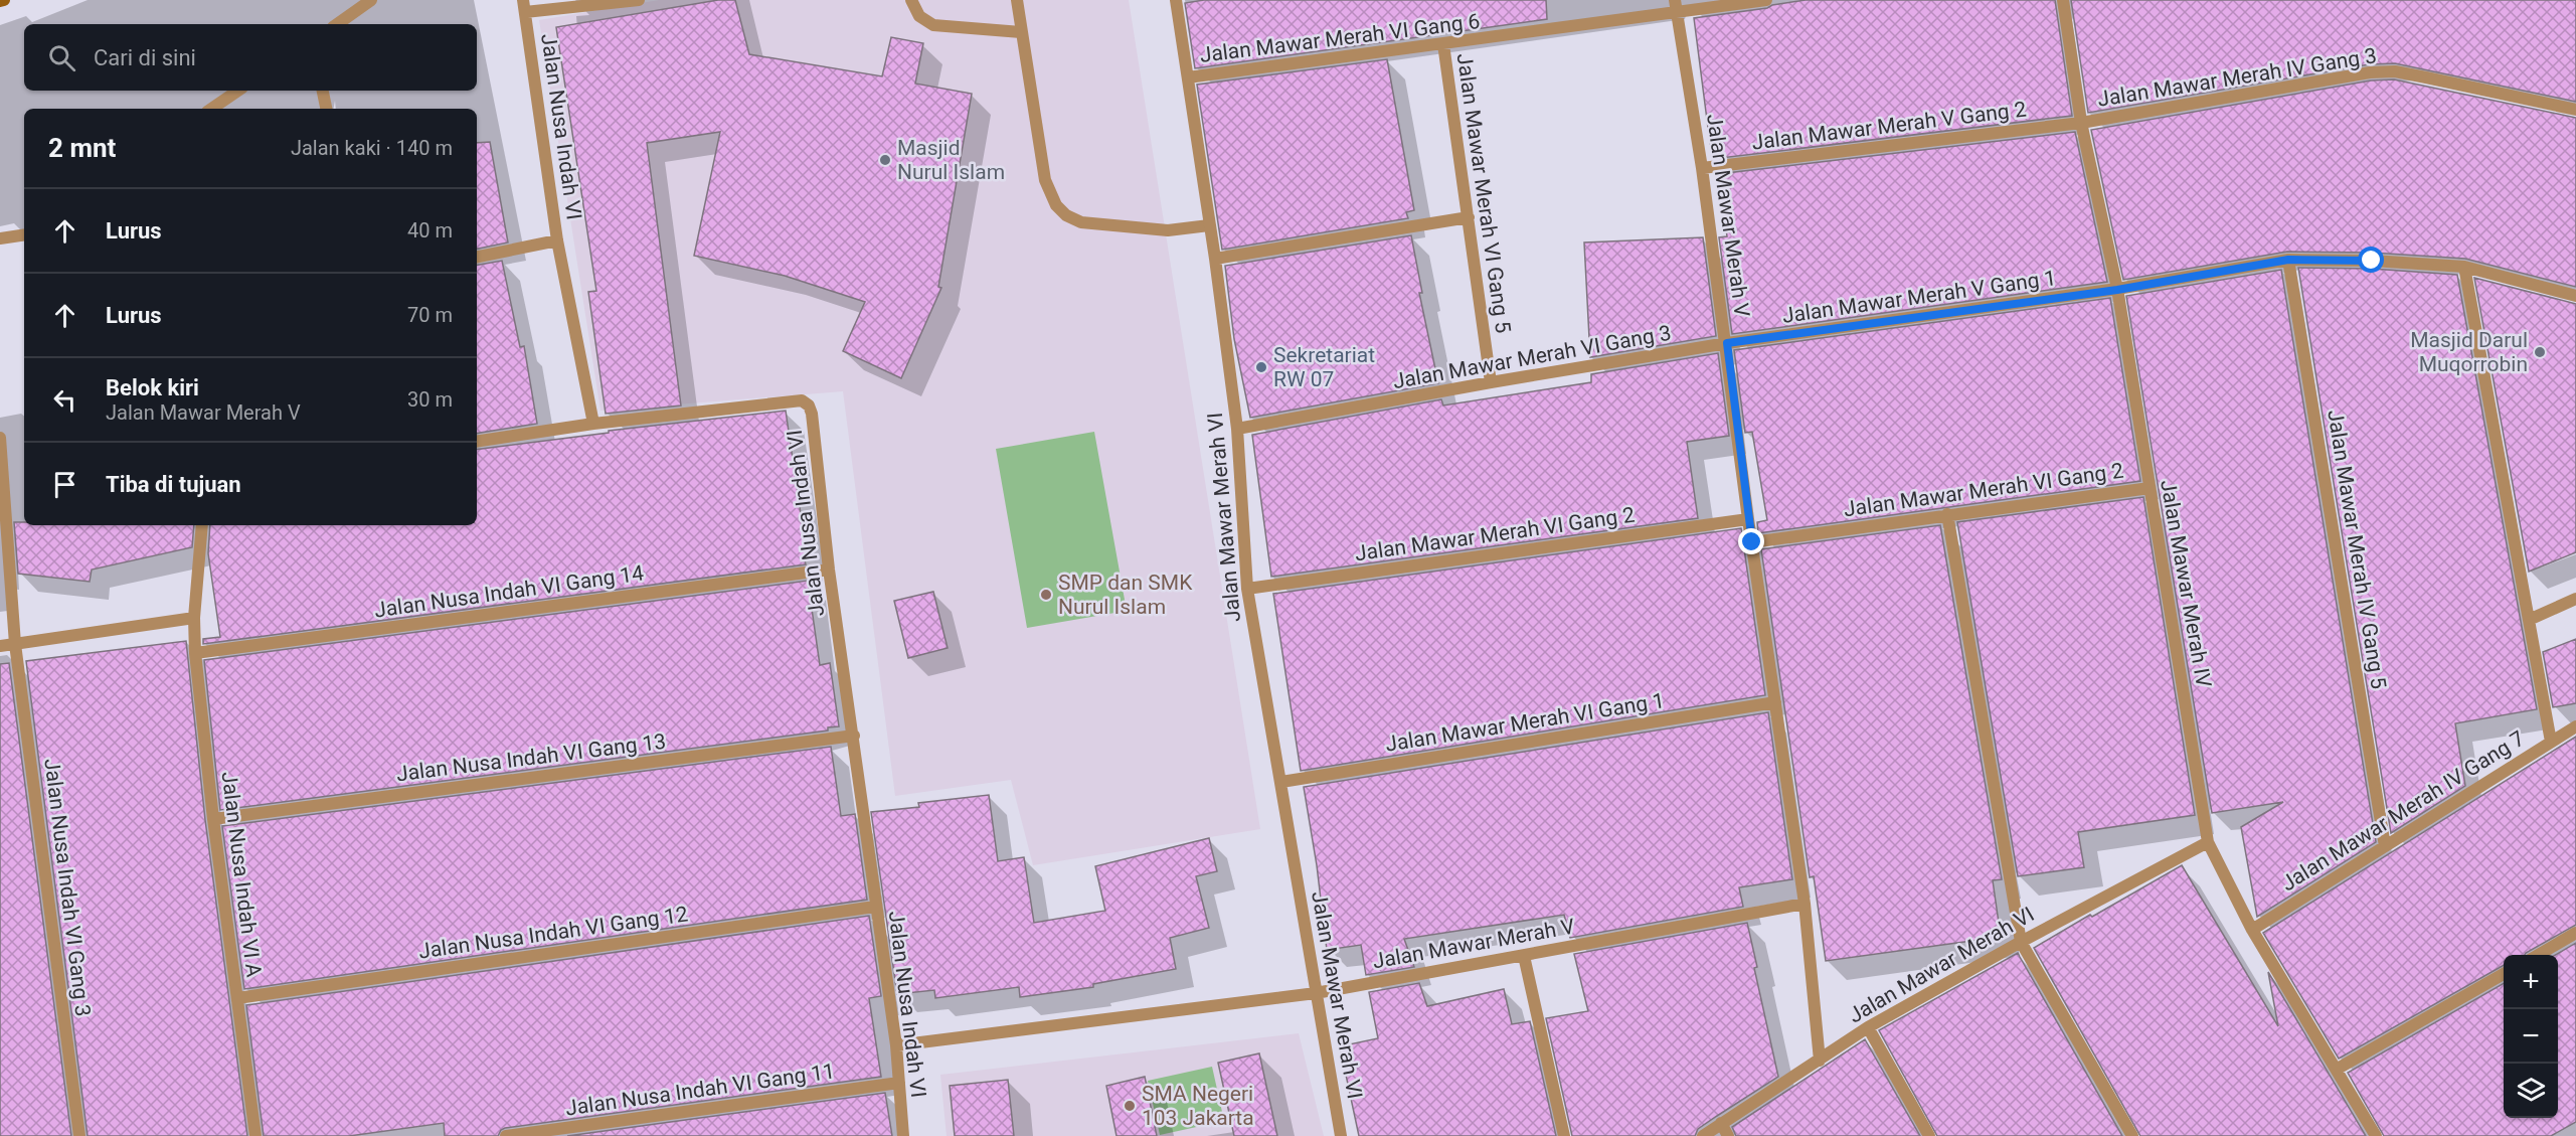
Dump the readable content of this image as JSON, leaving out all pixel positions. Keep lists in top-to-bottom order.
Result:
{
  "streets": {
    "street": [
      "Jalan Mawar Merah VI Gang 6",
      "Jalan Mawar Merah IV Gang 3",
      "Jalan Mawar Merah V Gang 2",
      "Jalan Nusa Indah VI",
      "Jalan Mawar Merah VI Gang 5",
      "Jalan Mawar Merah V",
      "Jalan Mawar Merah V Gang 1",
      "Jalan Mawar Merah VI Gang 3",
      "Jalan Mawar Merah VI Gang 2",
      "Jalan Mawar Merah VI",
      "Jalan Mawar Merah IV Gang 5",
      "Jalan Mawar Merah IV",
      "Jalan Nusa Indah VI Gang 14",
      "Jalan Mawar Merah VI Gang 1",
      "Jalan Nusa Indah VI Gang 13",
      "Jalan Mawar Merah IV Gang 7",
      "Jalan Nusa Indah VI A",
      "Jalan Nusa Indah VI Gang 3",
      "Jalan Nusa Indah VI Gang 12",
      "Jalan Nusa Indah VI Gang 11"
    ]
  },
  "crossings": [
    ["Jalan Mawar Merah VI Gang 6", "Jalan Mawar Merah VI Gang 5"],
    ["Jalan Mawar Merah VI Gang 6", "Jalan Mawar Merah V"],
    ["Jalan Mawar Merah VI Gang 6", "Jalan Mawar Merah VI"],
    ["Jalan Mawar Merah IV Gang 3", "Jalan Mawar Merah V Gang 2"],
    ["Jalan Mawar Merah IV Gang 3", "Jalan Mawar Merah IV"],
    ["Jalan Mawar Merah V Gang 2", "Jalan Mawar Merah V"],
    ["Jalan Mawar Merah V Gang 2", "Jalan Mawar Merah IV"],
    ["Jalan Nusa Indah VI", "Jalan Mawar Merah V"],
    ["Jalan Nusa Indah VI", "Jalan Nusa Indah VI Gang 14"],
    ["Jalan Nusa Indah VI", "Jalan Nusa Indah VI Gang 13"],
    ["Jalan Nusa Indah VI", "Jalan Nusa Indah VI Gang 12"],
    ["Jalan Nusa Indah VI", "Jalan Nusa Indah VI Gang 11"],
    ["Jalan Mawar Merah VI Gang 5", "Jalan Mawar Merah VI Gang 3"],
    ["Jalan Mawar Merah V", "Jalan Mawar Merah V Gang 1"],
    ["Jalan Mawar Merah V", "Jalan Mawar Merah VI Gang 3"],
    ["Jalan Mawar Merah V", "Jalan Mawar Merah VI Gang 2"],
    ["Jalan Mawar Merah V", "Jalan Mawar Merah VI"],
    ["Jalan Mawar Merah V", "Jalan Mawar Merah VI Gang 1"],
    ["Jalan Mawar Merah V Gang 1", "Jalan Mawar Merah VI Gang 3"],
    ["Jalan Mawar Merah V Gang 1", "Jalan Mawar Merah IV Gang 5"],
    ["Jalan Mawar Merah V Gang 1", "Jalan Mawar Merah IV"],
    ["Jalan Mawar Merah VI Gang 3", "Jalan Mawar Merah VI"],
    ["Jalan Mawar Merah VI Gang 2", "Jalan Mawar Merah VI"],
    ["Jalan Mawar Merah VI Gang 2", "Jalan Mawar Merah IV"],
    ["Jalan Mawar Merah VI", "Jalan Mawar Merah IV"],
    ["Jalan Mawar Merah VI", "Jalan Mawar Merah VI Gang 1"],
    ["Jalan Mawar Merah IV Gang 5", "Jalan Mawar Merah IV Gang 7"],
    ["Jalan Mawar Merah IV", "Jalan Mawar Merah IV Gang 7"],
    ["Jalan Nusa Indah VI Gang 14", "Jalan Nusa Indah VI A"],
    ["Jalan Nusa Indah VI Gang 13", "Jalan Nusa Indah VI A"],
    ["Jalan Nusa Indah VI A", "Jalan Nusa Indah VI Gang 12"]
  ],
  "places": [
    "Masjid Nurul Islam",
    "Masjid Darul Muqorrobin",
    "Sekretariat RW 07",
    "SMP dan SMK Nurul Islam",
    "SMA Negeri 103 Jakarta"
  ],
  "page": {
    "search": "Cari di sini",
    "heading": ["2 mnt", "Jalan kaki · 140 m"],
    "list": [
      ["Lurus", "40 m"],
      ["Lurus", "70 m"],
      ["Belok kiri", "Jalan Mawar Merah V", "30 m"],
      "Tiba di tujuan"
    ],
    "map_buttons": ["+", "−"]
  }
}
